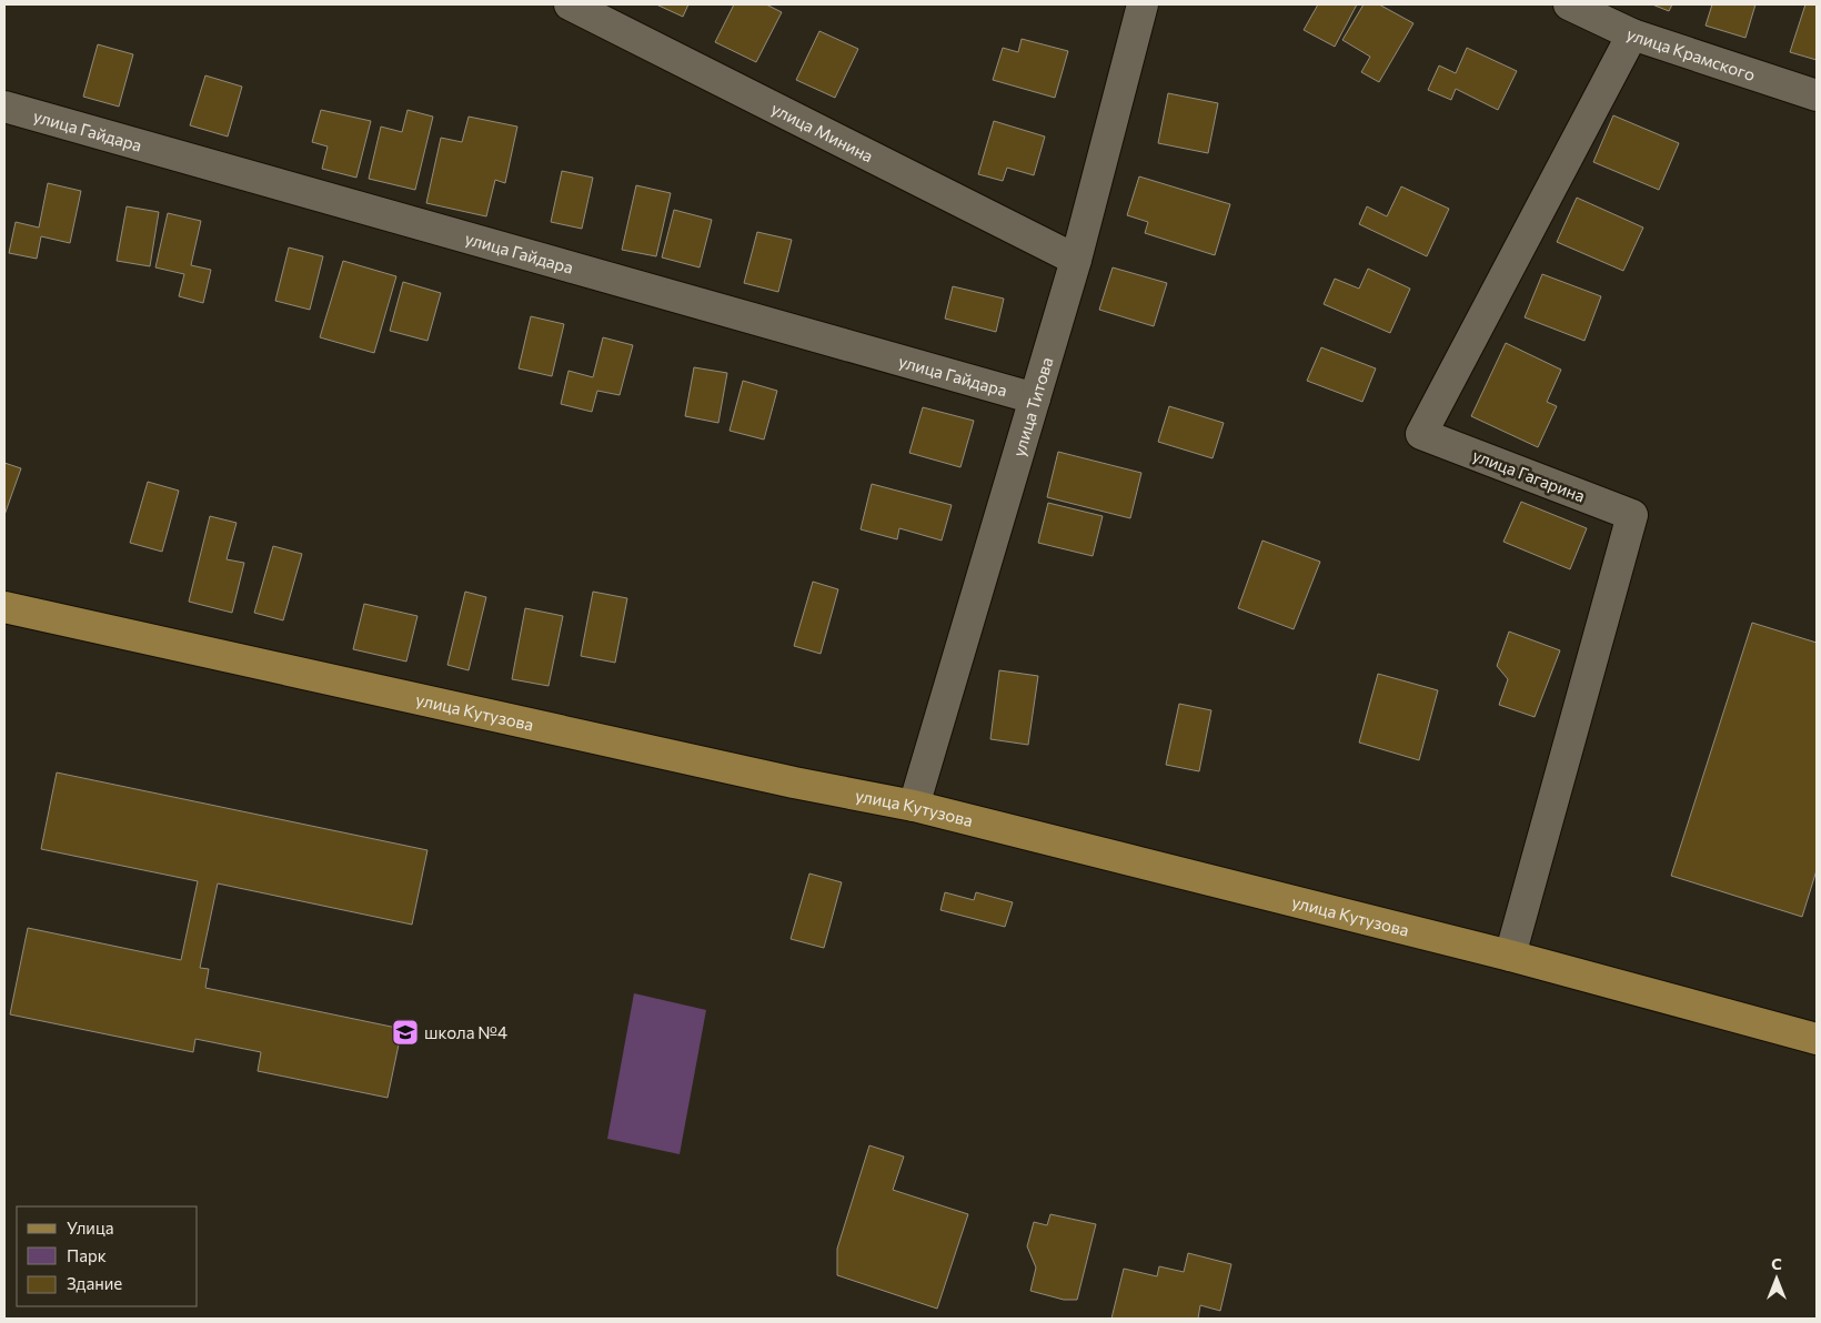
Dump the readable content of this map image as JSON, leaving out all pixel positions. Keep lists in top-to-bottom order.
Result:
{
  "streets": {
    "main road": ["улица Кутузова"],
    "street": [
      "улица Крамского",
      "улица Гайдара",
      "улица Минина",
      "улица Титова",
      "улица Гагарина"
    ]
  },
  "crossings": [
    ["улица Крамского", "улица Гагарина"],
    ["улица Гайдара", "улица Титова"],
    ["улица Минина", "улица Титова"],
    ["улица Титова", "улица Кутузова"],
    ["улица Гагарина", "улица Кутузова"]
  ],
  "places": {
    "school or university": ["школа №4"]
  },
  "legend": ["Улица", "Парк", "Здание"],
  "north": "top"
}
